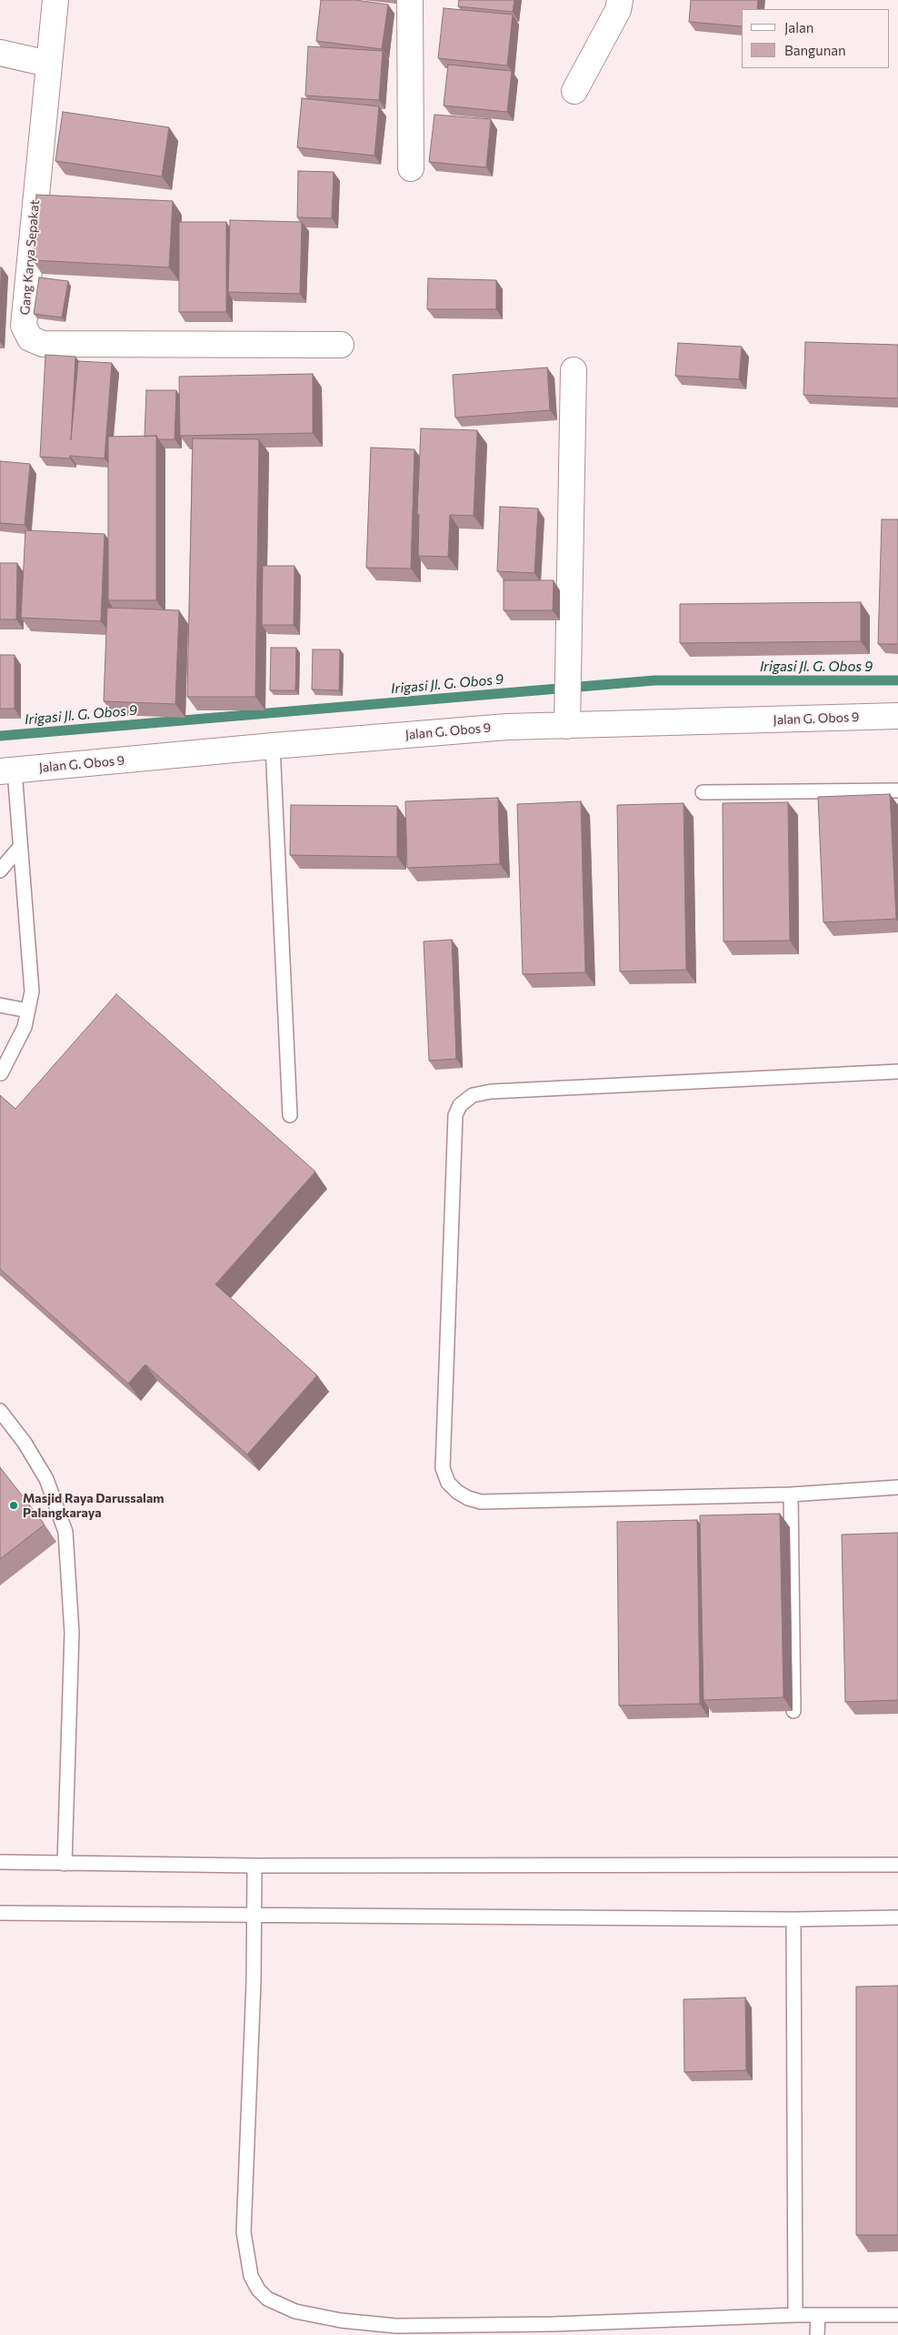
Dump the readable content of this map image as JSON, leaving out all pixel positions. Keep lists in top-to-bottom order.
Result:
{
  "streets": {
    "street": ["Gang Karya Sepakat", "Jalan G. Obos 9"]
  },
  "water": ["Irigasi Jl. G. Obos 9"],
  "places": ["Masjid Raya Darussalam Palangkaraya"],
  "legend": ["Jalan", "Bangunan"]
}
